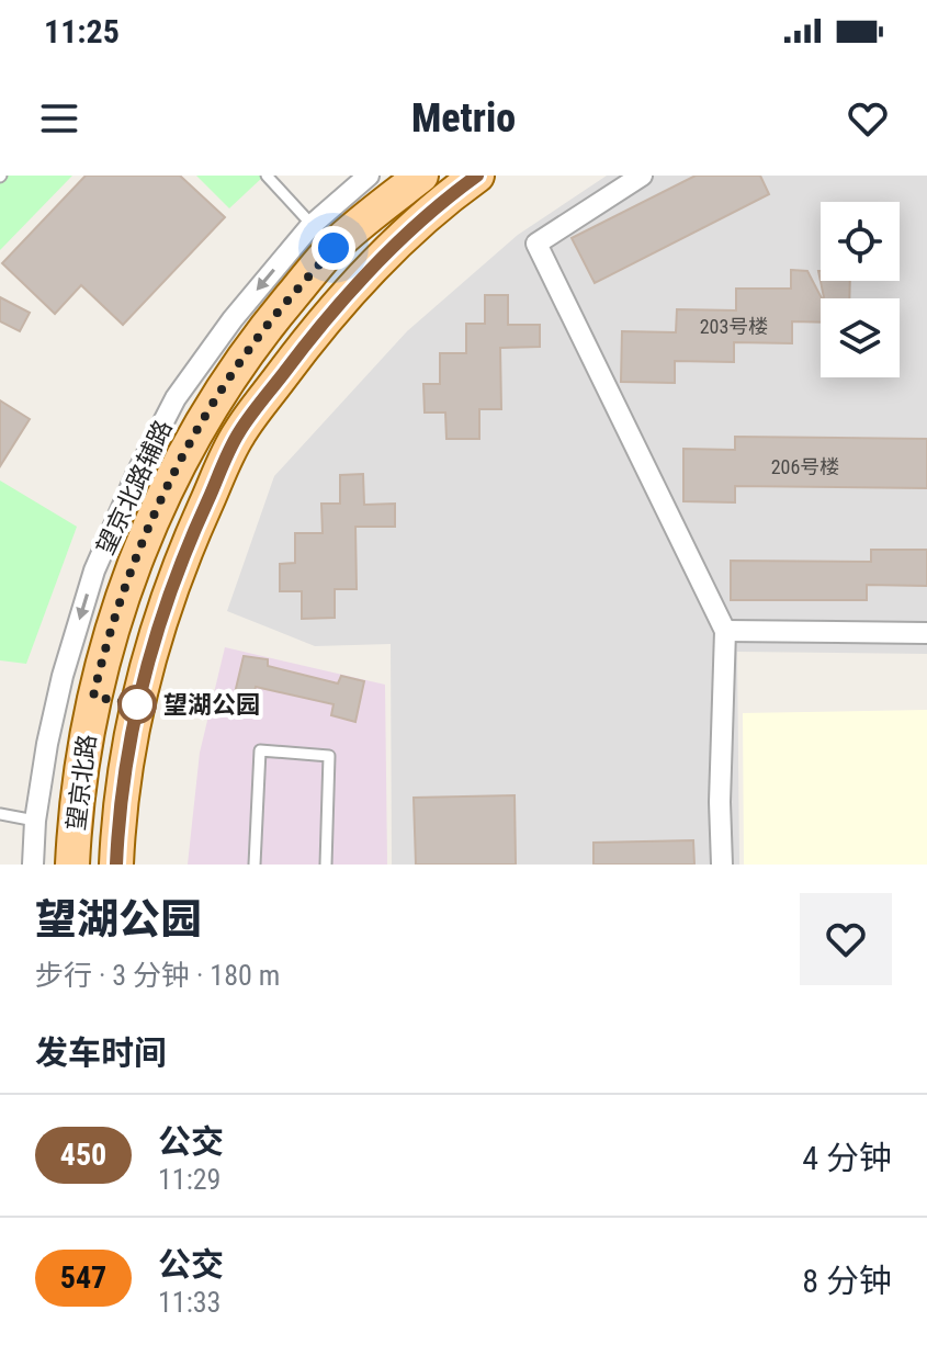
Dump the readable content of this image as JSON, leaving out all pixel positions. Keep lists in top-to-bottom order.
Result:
{
  "streets": {
    "main road": ["望京北路"],
    "street": ["望京北路辅路"]
  },
  "crossings": [
    ["望京北路辅路", "望京北路"]
  ],
  "one_way": ["望京北路辅路"],
  "places": ["望湖公园"],
  "lines": ["bus line 450"],
  "house_numbers": ["203号楼", "206号楼"],
  "page": {
    "status": "11:25",
    "header": "Metrio",
    "heading": [
      ["望湖公园", "步行 · 3 分钟 · 180 m"],
      "发车时间"
    ],
    "list": [
      {
        "mark": "450",
        "name": "公交",
        "note": "11:29",
        "value": "4 分钟"
      },
      {
        "mark": "547",
        "name": "公交",
        "note": "11:33",
        "value": "8 分钟"
      }
    ]
  }
}
